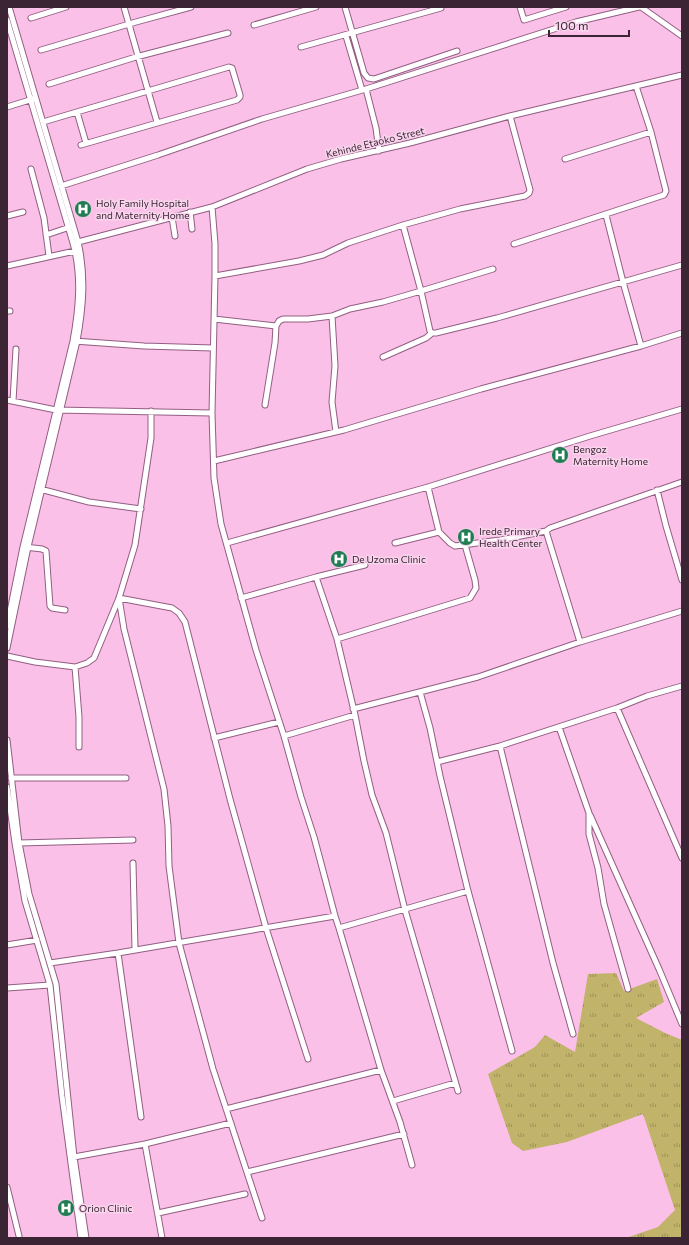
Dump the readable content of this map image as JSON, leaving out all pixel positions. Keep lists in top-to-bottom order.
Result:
{
  "streets": {
    "street": ["Kehinde Etaoko Street"]
  },
  "places": {
    "hospital": [
      "Holy Family Hospital and Maternity Home",
      "Bengoz Maternity Home",
      "Irede Primary Health Center",
      "De Uzoma Clinic",
      "Orion Clinic"
    ]
  },
  "scale_bar": "100 m"
}
